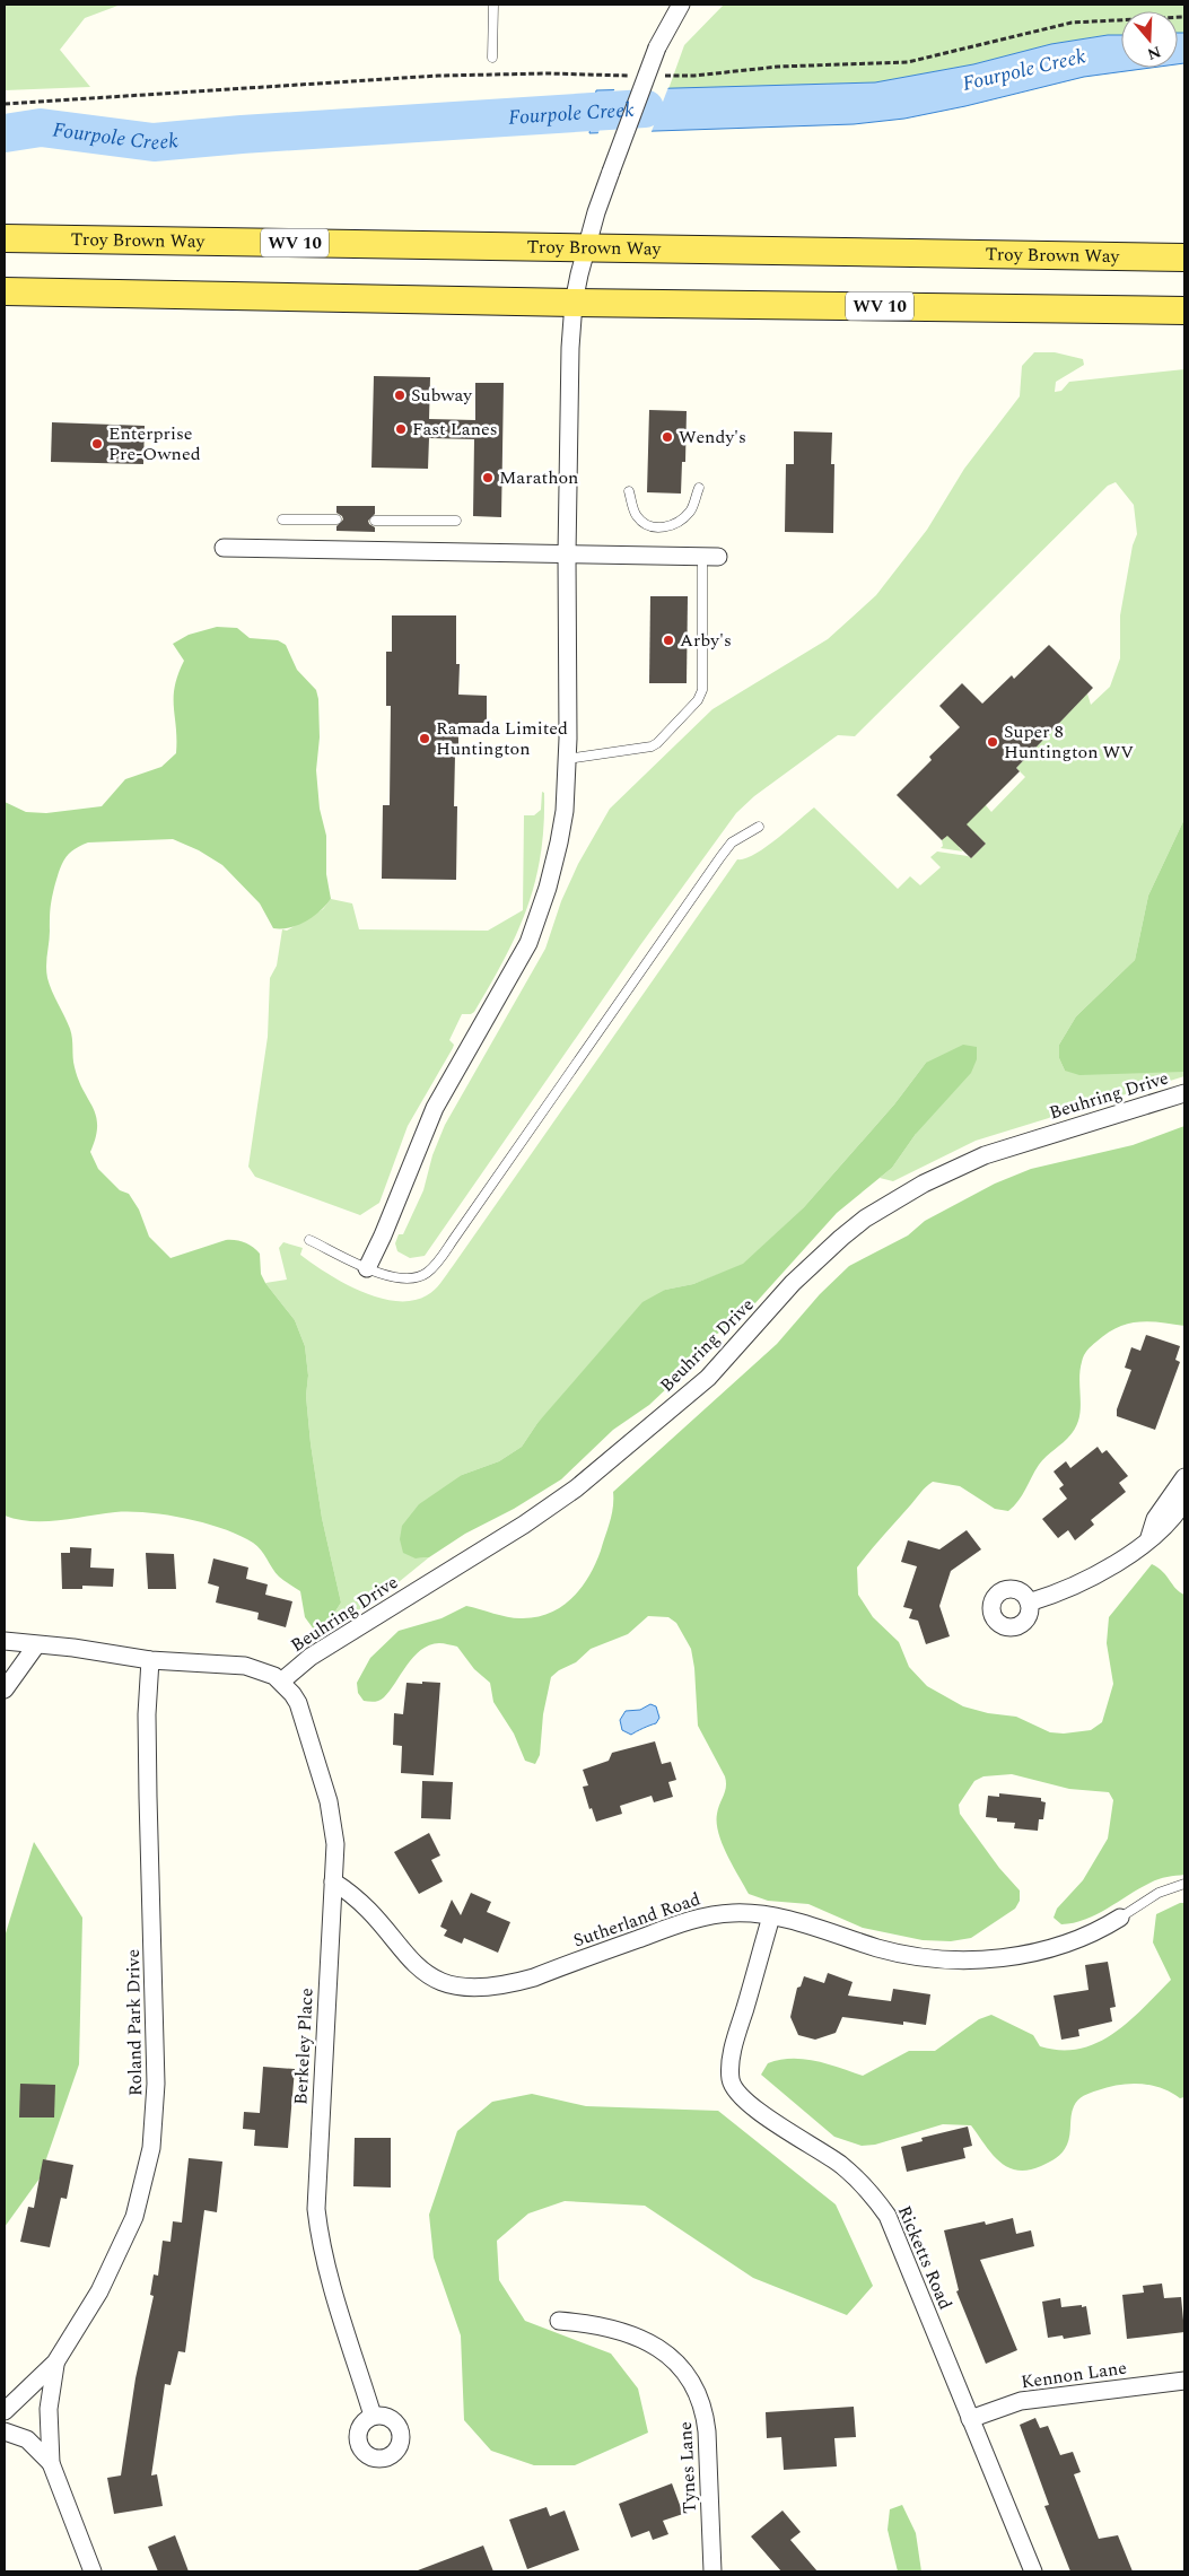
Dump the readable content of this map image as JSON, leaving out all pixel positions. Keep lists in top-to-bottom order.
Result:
{
  "streets": {
    "main road": ["Troy Brown Way", "WV 10"],
    "street": [
      "Beuhring Drive",
      "Sutherland Road",
      "Roland Park Drive",
      "Berkeley Place",
      "Ricketts Road",
      "Kennon Lane",
      "Tynes Lane"
    ]
  },
  "crossings": [
    ["Beuhring Drive", "Berkeley Place"],
    ["Sutherland Road", "Berkeley Place"],
    ["Sutherland Road", "Ricketts Road"],
    ["Ricketts Road", "Kennon Lane"]
  ],
  "water": ["Fourpole Creek"],
  "places": [
    "Subway",
    "Fast Lanes",
    "Wendy's",
    "Enterprise Pre-Owned",
    "Marathon",
    "Arby's",
    "Ramada Limited Huntington",
    "Super 8 Huntington WV"
  ],
  "north": "bottom"
}
